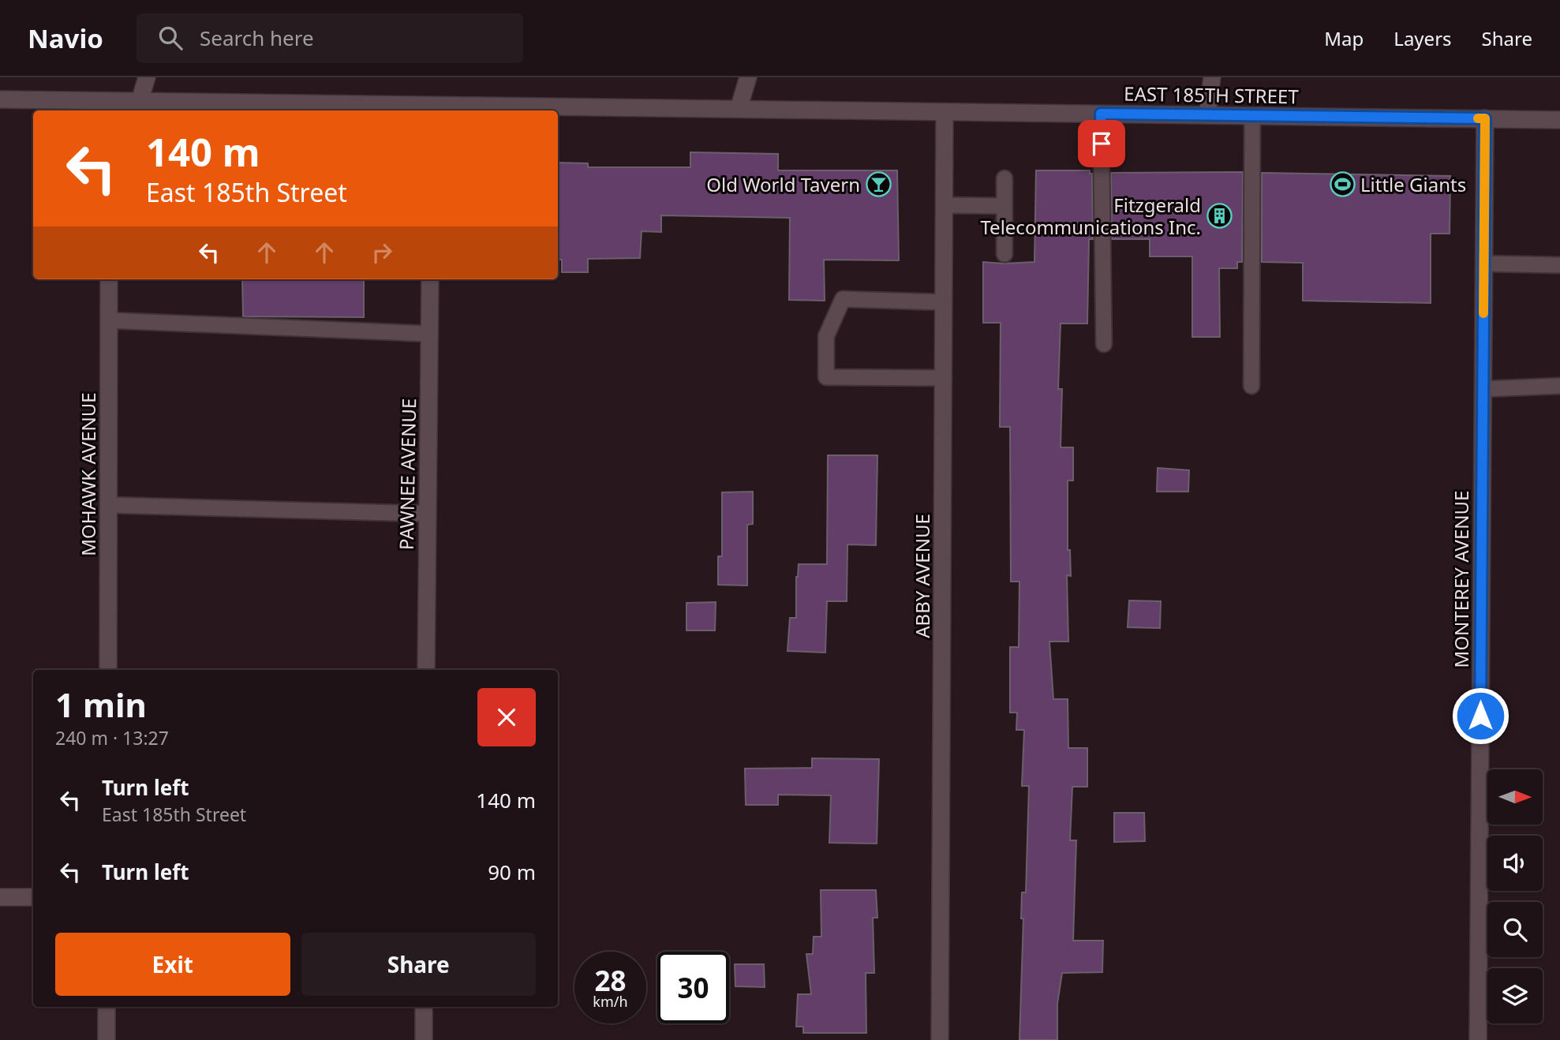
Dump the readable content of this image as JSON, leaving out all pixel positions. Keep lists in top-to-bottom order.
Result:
{
  "streets": {
    "street": [
      "EAST 185TH STREET",
      "MOHAWK AVENUE",
      "PAWNEE AVENUE",
      "ABBY AVENUE",
      "MONTEREY AVENUE"
    ]
  },
  "crossings": [
    ["EAST 185TH STREET", "ABBY AVENUE"],
    ["EAST 185TH STREET", "MONTEREY AVENUE"]
  ],
  "places": {
    "bar": ["Old World Tavern"],
    "sports": ["Little Giants"],
    "building": ["Fitzgerald Telecommunications Inc."]
  },
  "north": "right",
  "page": {
    "header": "Navio",
    "search": "Search here",
    "nav": ["Map", "Layers", "Share"],
    "turn": ["140 m", "East 185th Street"],
    "heading": ["1 min", "240 m · 13:27"],
    "list": [
      {
        "name": "Turn left",
        "note": "East 185th Street",
        "value": "140 m"
      },
      {
        "name": "Turn left",
        "value": "90 m"
      }
    ],
    "buttons": ["Exit", "Share"],
    "speed": "28 km/h",
    "limit": "30"
  }
}
